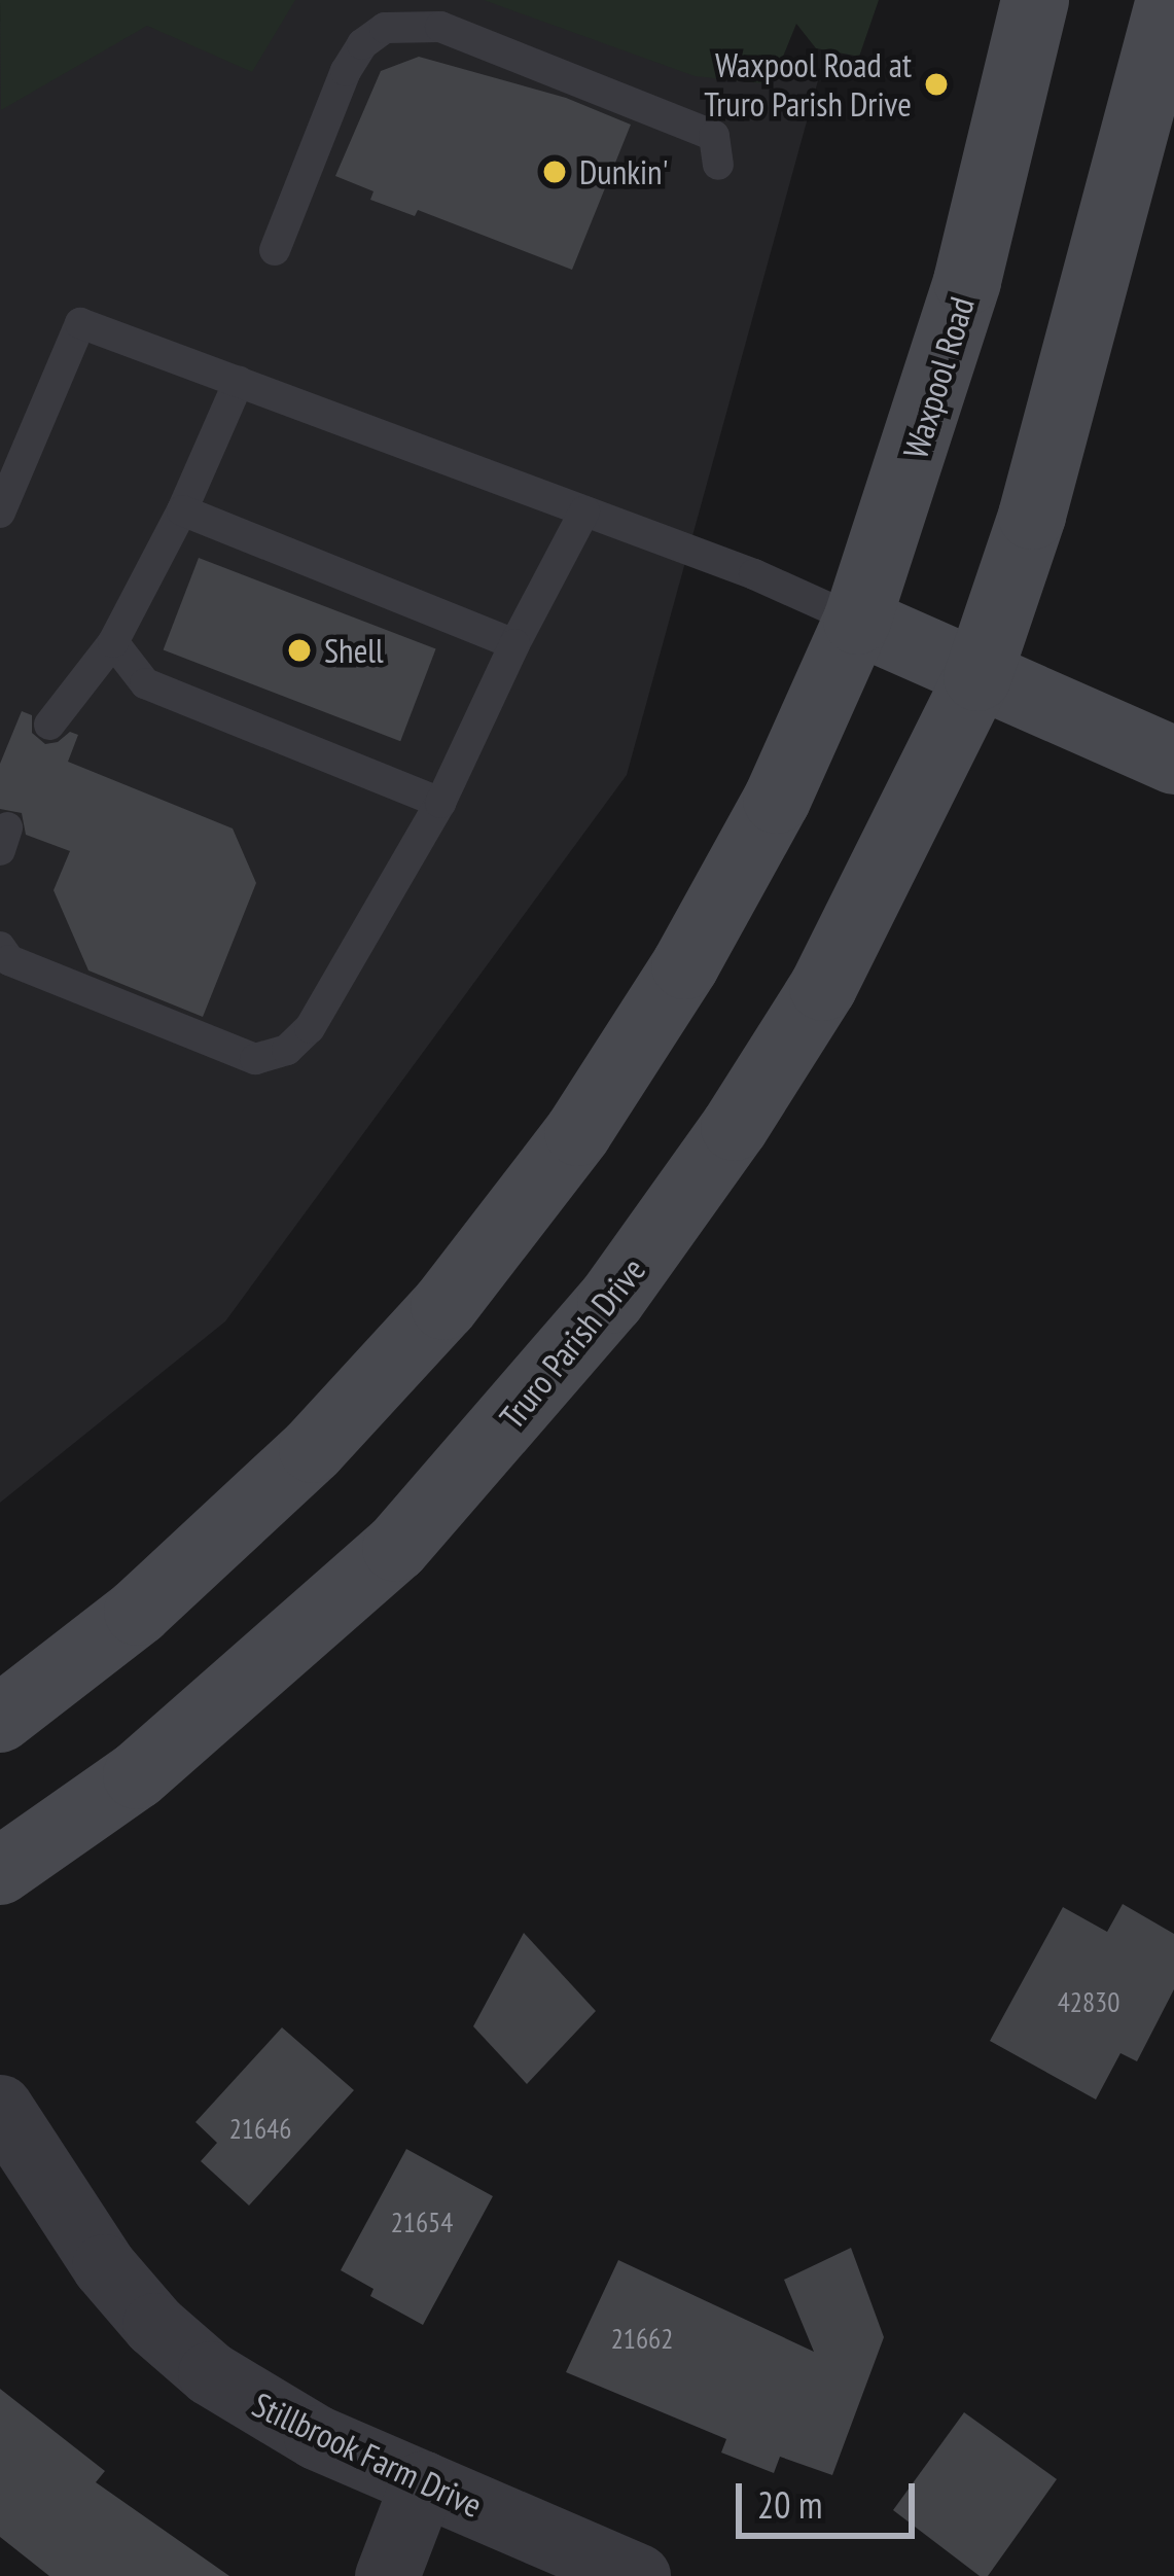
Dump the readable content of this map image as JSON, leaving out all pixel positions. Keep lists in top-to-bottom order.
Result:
{
  "streets": {
    "street": ["Waxpool Road", "Truro Parish Drive", "Stillbrook Farm Drive"]
  },
  "places": ["Waxpool Road at Truro Parish Drive", "Dunkin'", "Shell"],
  "house_numbers": [
    "42830",
    "21646",
    "21654",
    "21662"
  ],
  "scale_bar": "20 m"
}
